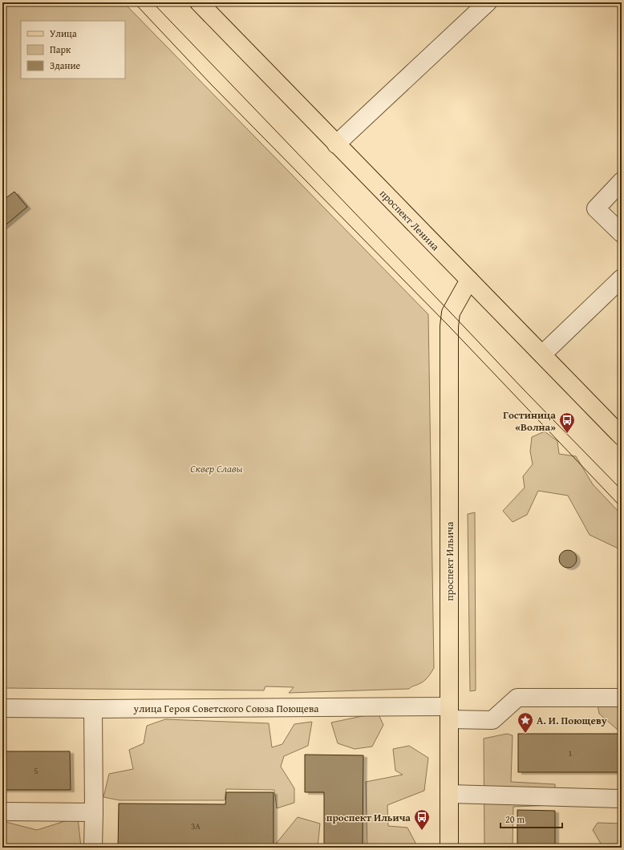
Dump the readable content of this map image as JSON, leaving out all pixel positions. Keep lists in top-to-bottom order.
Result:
{
  "streets": {
    "main road": ["проспект Ленина", "проспект Ильича"],
    "street": ["улица Героя Советского Союза Поющева"]
  },
  "crossings": [
    ["проспект Ленина", "проспект Ильича"],
    ["проспект Ильича", "улица Героя Советского Союза Поющева"]
  ],
  "parks": ["Сквер Славы"],
  "places": {
    "bus stop": ["Гостиница «Волна»", "проспект Ильича"],
    "place": ["А. И. Поющеву"]
  },
  "house_numbers": ["1", "5", "3А"],
  "legend": ["Улица", "Парк", "Здание"],
  "scale_bar": "20 m"
}
